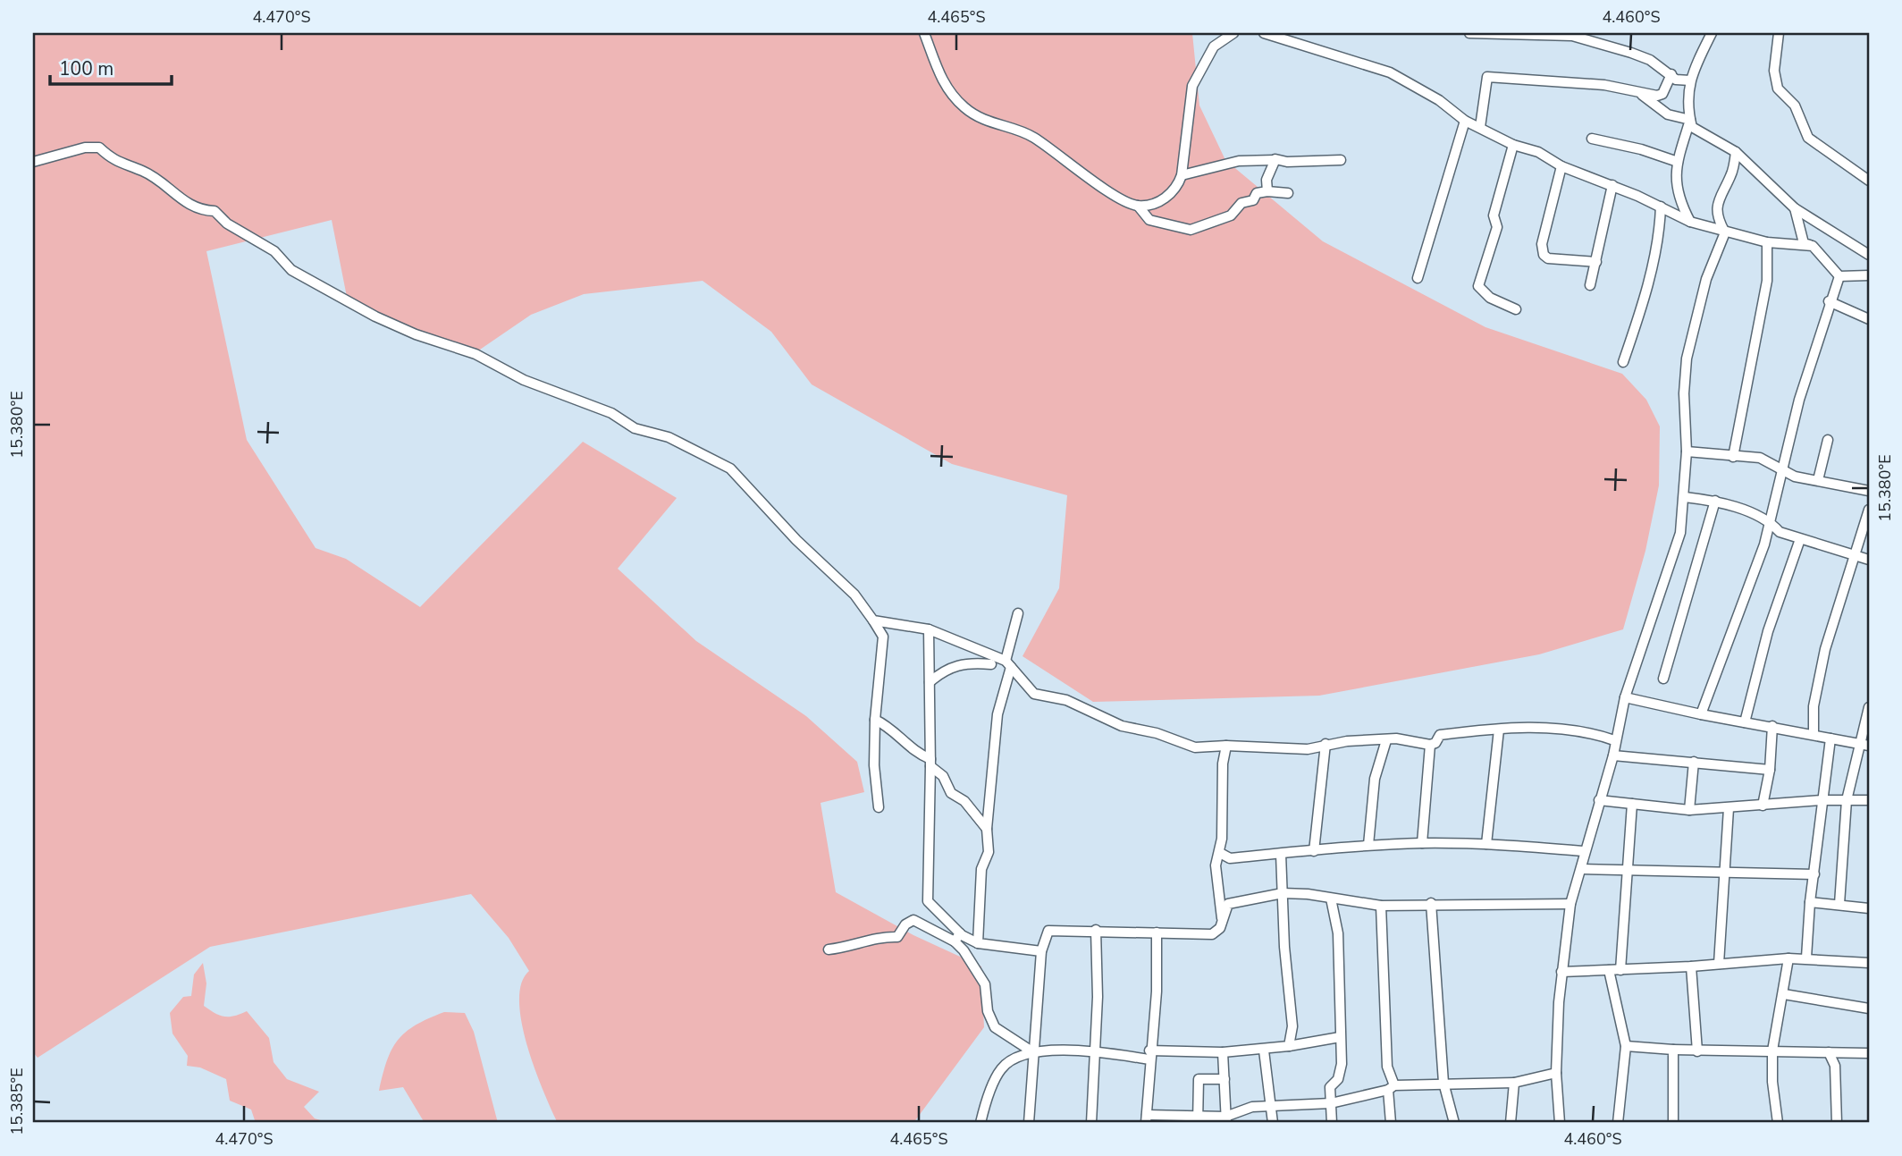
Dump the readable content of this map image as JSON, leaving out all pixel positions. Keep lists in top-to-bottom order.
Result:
{
  "scale_bar": "100 m",
  "coordinates": [
    "4.470°S",
    "4.465°S",
    "4.460°S",
    "15.380°E",
    "15.385°E"
  ]
}
